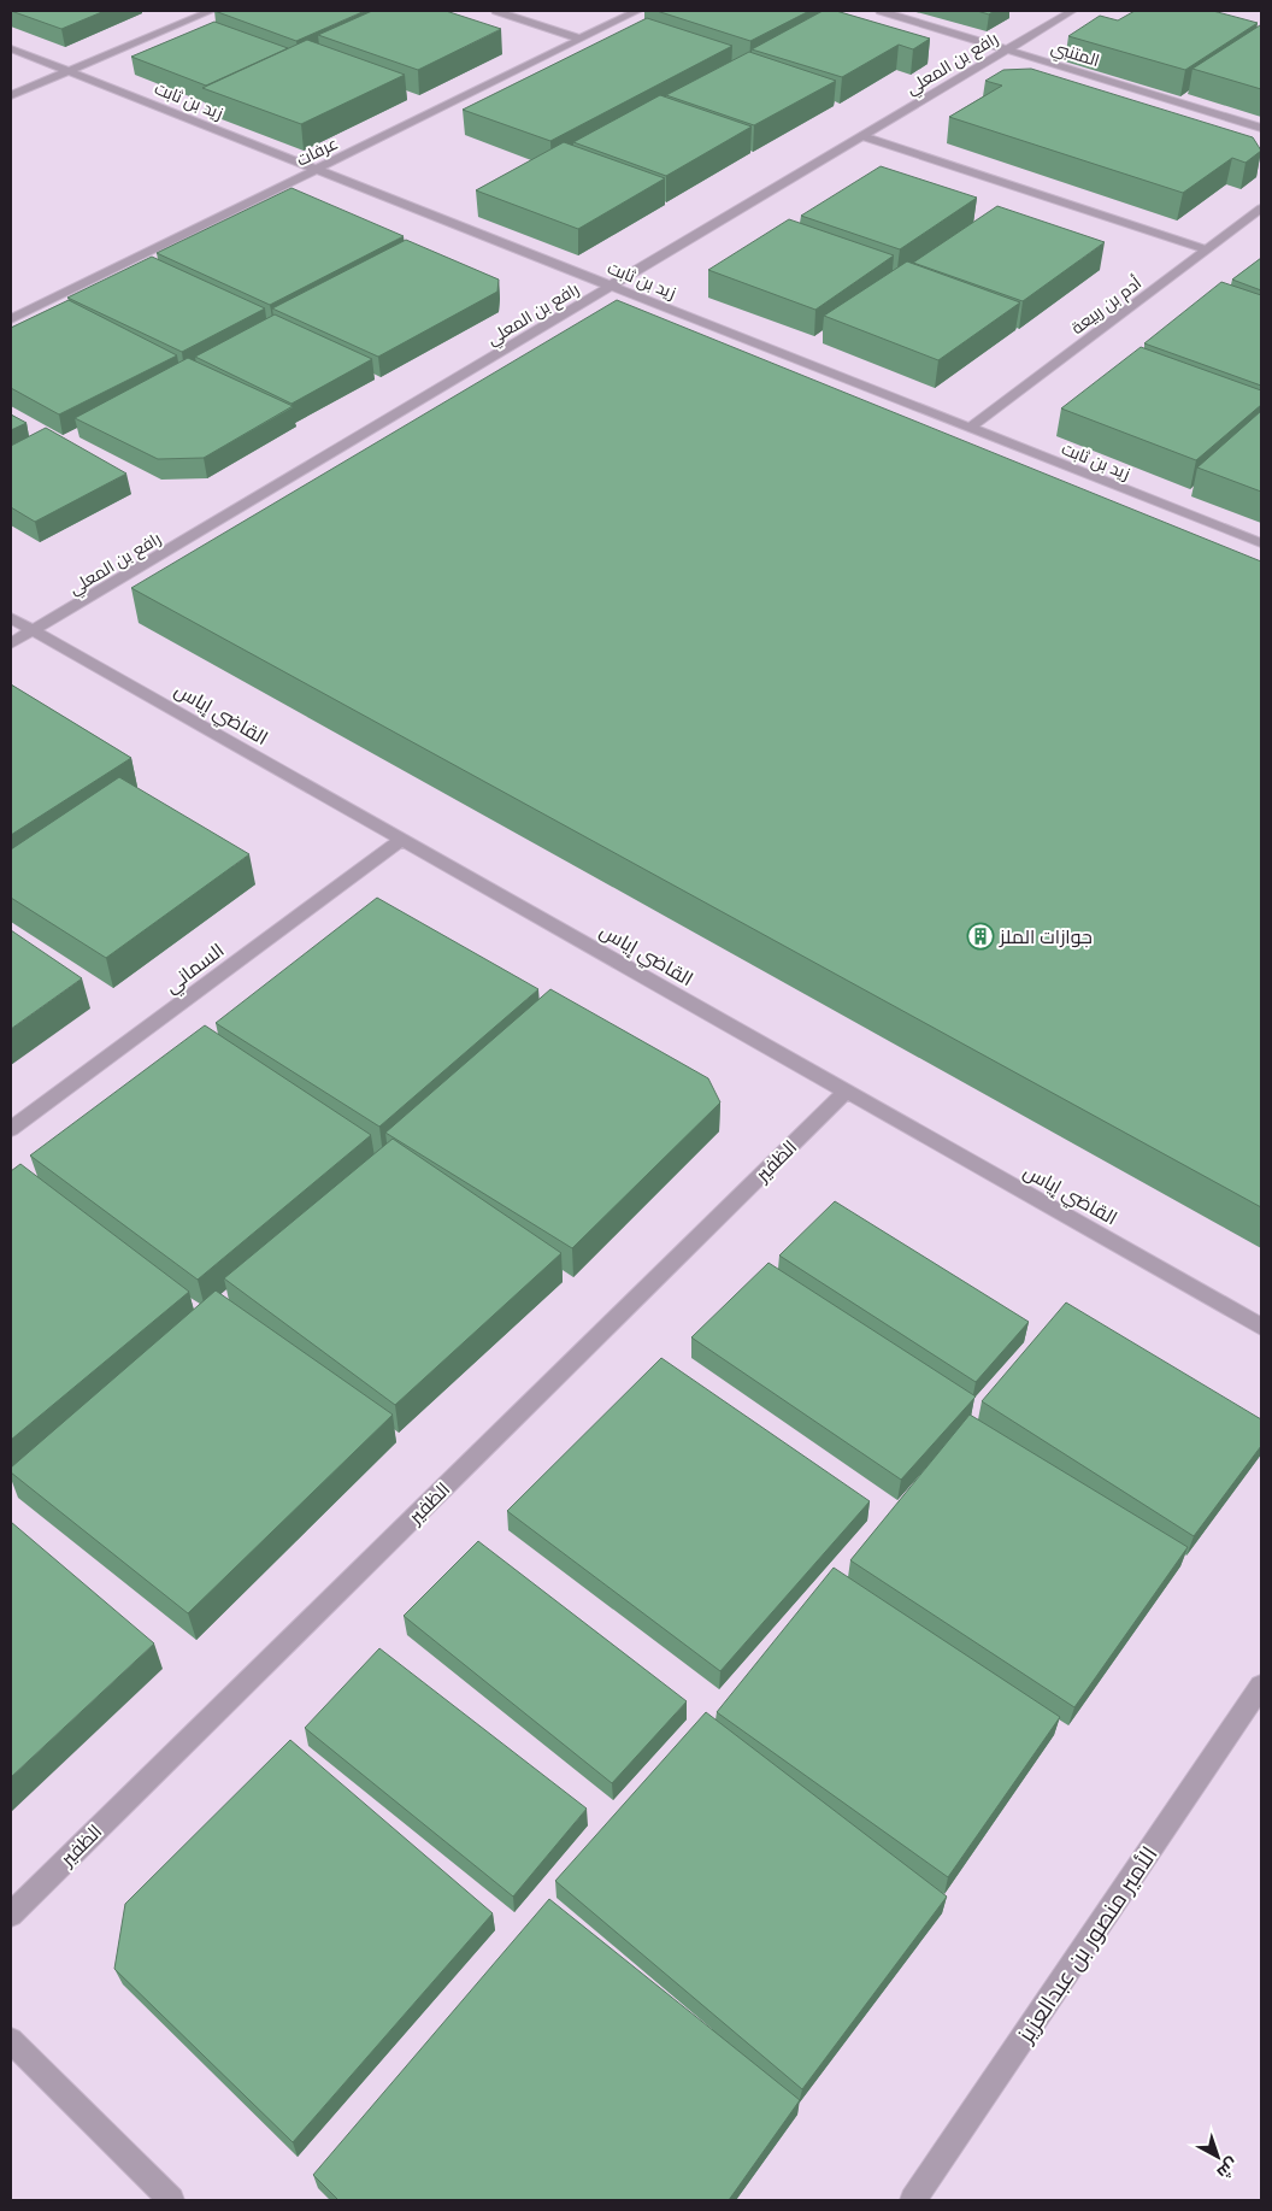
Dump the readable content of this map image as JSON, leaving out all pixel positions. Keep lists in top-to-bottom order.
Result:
{
  "streets": {
    "street": [
      "المتنبي",
      "رافع بن المعلي",
      "زيد بن ثابت",
      "عرفات",
      "أدم بن ربيعة",
      "القاضي إياس",
      "السماني",
      "الظفير",
      "الأمير منصور بن عبدالعزيز"
    ]
  },
  "crossings": [
    ["المتنبي", "رافع بن المعلي"],
    ["رافع بن المعلي", "زيد بن ثابت"],
    ["رافع بن المعلي", "القاضي إياس"],
    ["زيد بن ثابت", "عرفات"],
    ["زيد بن ثابت", "أدم بن ربيعة"],
    ["القاضي إياس", "السماني"],
    ["القاضي إياس", "الظفير"]
  ],
  "places": {
    "building": ["جوازات الملز"]
  },
  "north": "bottom right"
}
